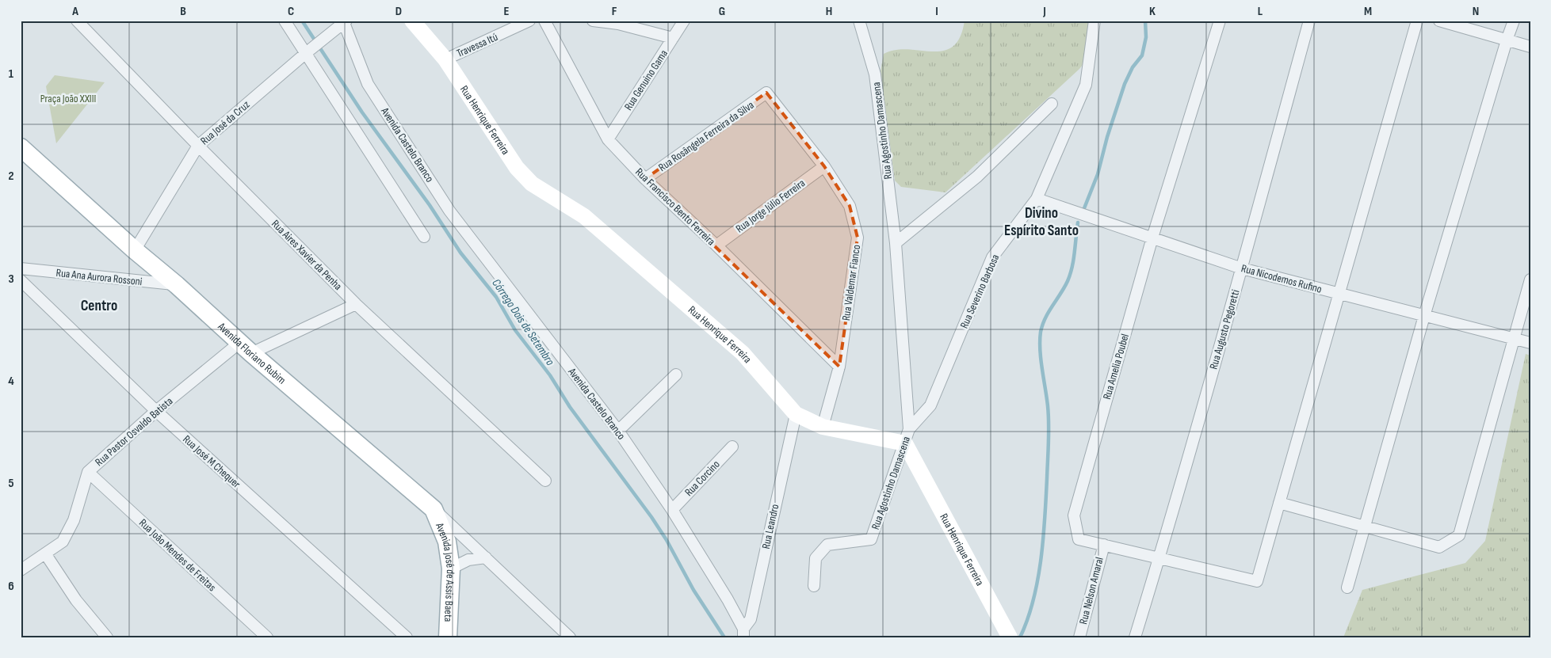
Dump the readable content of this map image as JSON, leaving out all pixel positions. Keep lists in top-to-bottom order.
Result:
{
  "streets": {
    "main road": ["Avenida Floriano Rubim", "Avenida José de Assis Baeta"],
    "street": [
      "Travessa Itú",
      "Rua Genuino Gama",
      "Rua Henrique Ferreira",
      "Rua José da Cruz",
      "Rua Agostinho Damascena",
      "Rua Rosângela Ferreira da Silva",
      "Avenida Castelo Branco",
      "Rua Jorge Júlio Ferreira",
      "Rua Francisco Bento Ferreira",
      "Rua Aires Xavier da Penha",
      "Rua Ana Aurora Rossoni",
      "Rua Nicodemos Rufino",
      "Rua Valdemar Fianco",
      "Rua Severino Barbosa",
      "Rua Augusto Pegoretti",
      "Rua Amelia Poubel",
      "Rua Pastor Osvaldo Batista",
      "Rua José M Chequer",
      "Rua Corcino",
      "Rua Leandro",
      "Rua João Mendes de Freitas",
      "Rua Nelson Amaral"
    ]
  },
  "crossings": [
    ["Travessa Itú", "Rua Henrique Ferreira"],
    ["Rua Genuino Gama", "Rua Francisco Bento Ferreira"],
    ["Rua Henrique Ferreira", "Rua Agostinho Damascena"],
    ["Rua Henrique Ferreira", "Rua Valdemar Fianco"],
    ["Rua Henrique Ferreira", "Rua Severino Barbosa"],
    ["Rua Henrique Ferreira", "Rua Leandro"],
    ["Rua José da Cruz", "Avenida Castelo Branco"],
    ["Rua José da Cruz", "Rua Aires Xavier da Penha"],
    ["Rua José da Cruz", "Avenida Floriano Rubim"],
    ["Rua Agostinho Damascena", "Rua Severino Barbosa"],
    ["Rua Rosângela Ferreira da Silva", "Rua Francisco Bento Ferreira"],
    ["Rua Rosângela Ferreira da Silva", "Rua Valdemar Fianco"],
    ["Avenida Castelo Branco", "Rua Corcino"],
    ["Avenida Castelo Branco", "Rua Leandro"],
    ["Rua Jorge Júlio Ferreira", "Rua Francisco Bento Ferreira"],
    ["Rua Jorge Júlio Ferreira", "Rua Valdemar Fianco"],
    ["Rua Francisco Bento Ferreira", "Rua Valdemar Fianco"],
    ["Rua Aires Xavier da Penha", "Rua Pastor Osvaldo Batista"],
    ["Rua Ana Aurora Rossoni", "Avenida Floriano Rubim"],
    ["Rua Nicodemos Rufino", "Rua Severino Barbosa"],
    ["Rua Nicodemos Rufino", "Rua Augusto Pegoretti"],
    ["Rua Nicodemos Rufino", "Rua Amelia Poubel"],
    ["Rua Augusto Pegoretti", "Rua Amelia Poubel"],
    ["Avenida Floriano Rubim", "Rua Pastor Osvaldo Batista"],
    ["Avenida Floriano Rubim", "Avenida José de Assis Baeta"],
    ["Rua Amelia Poubel", "Rua Nelson Amaral"],
    ["Rua Pastor Osvaldo Batista", "Rua José M Chequer"],
    ["Rua Pastor Osvaldo Batista", "Rua João Mendes de Freitas"]
  ],
  "districts": ["Divino Espírito Santo", "Centro"],
  "water": ["Córrego Dois de Setembro"],
  "parks": ["Praça João XXIII"],
  "grid": {
    "columns": [
      "A",
      "B",
      "C",
      "D",
      "E",
      "F",
      "G",
      "H",
      "I",
      "J",
      "K",
      "L",
      "M",
      "N"
    ],
    "rows": [
      "1",
      "2",
      "3",
      "4",
      "5",
      "6"
    ]
  }
}
